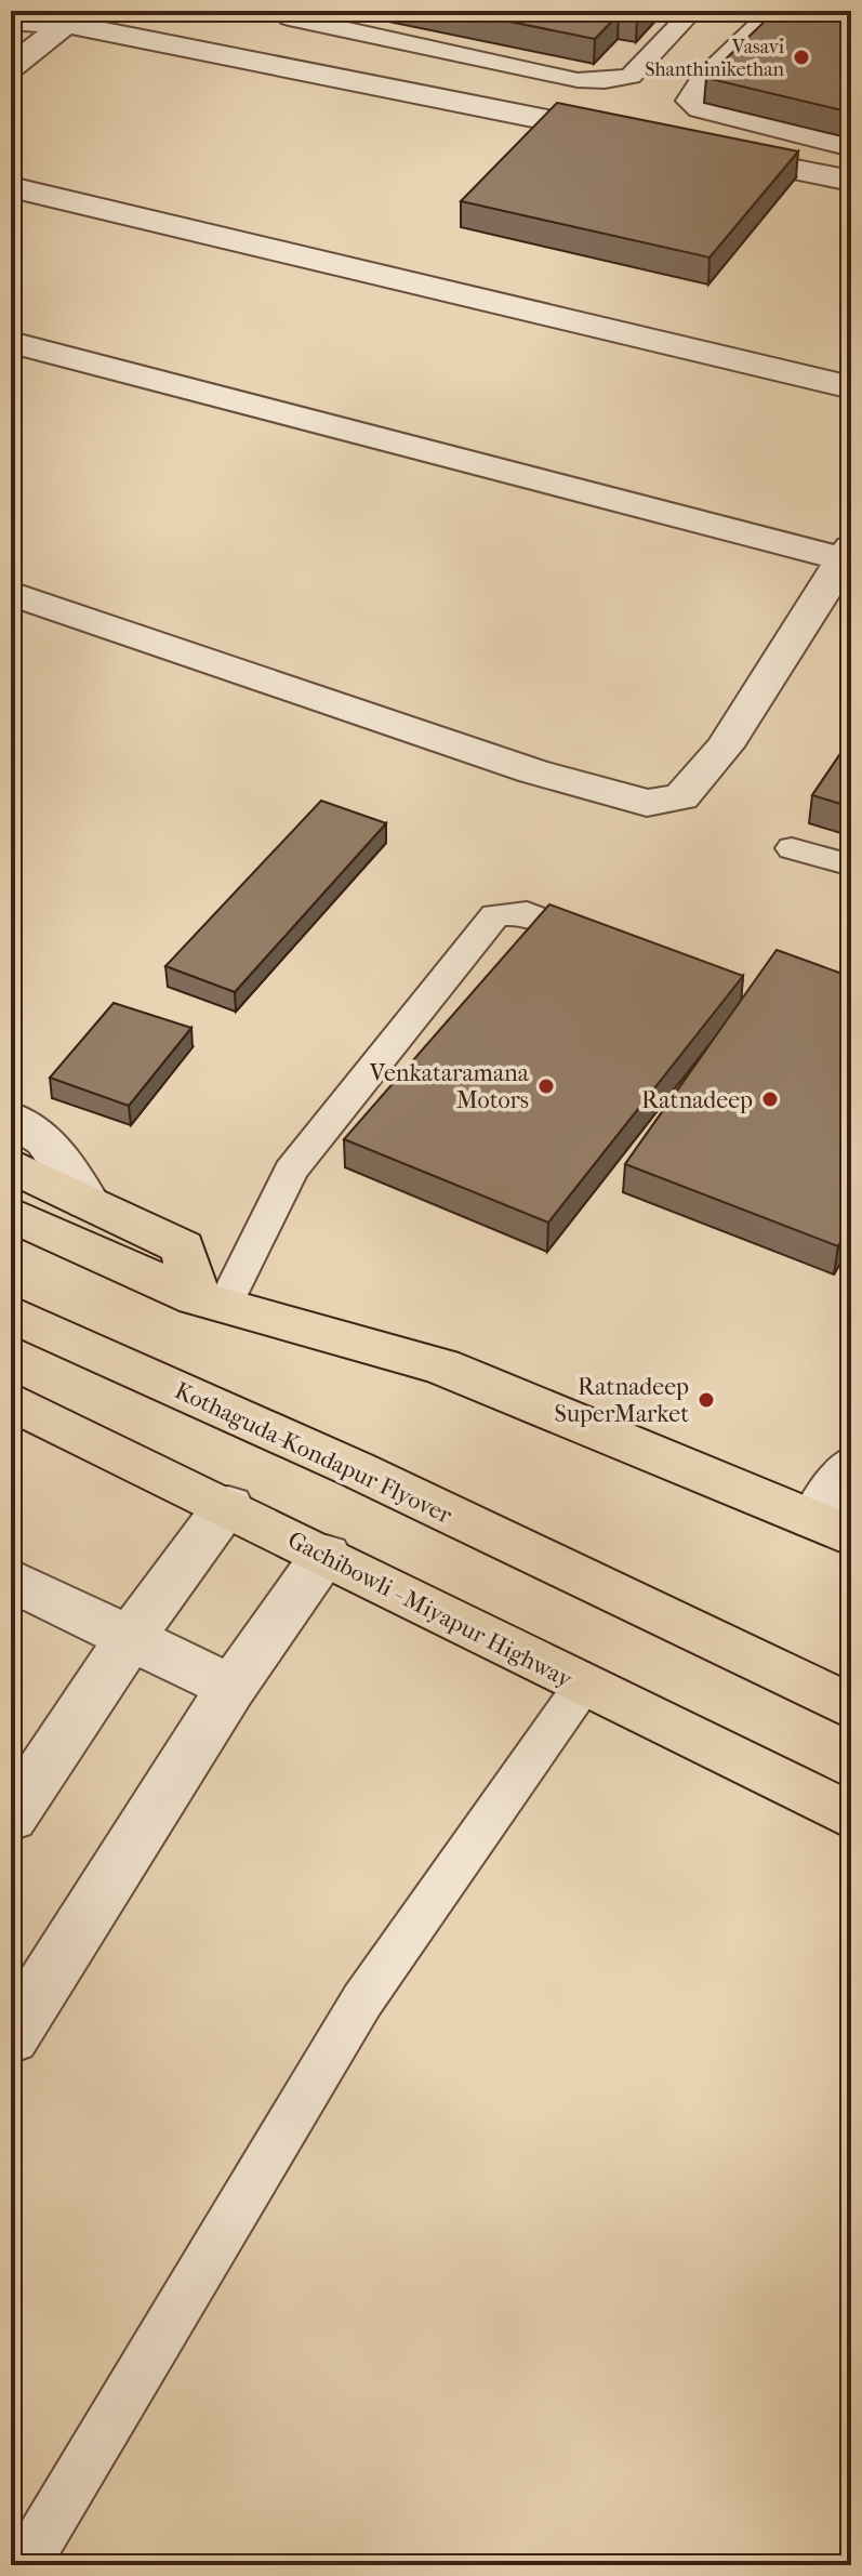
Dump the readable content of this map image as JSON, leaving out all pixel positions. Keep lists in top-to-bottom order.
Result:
{
  "streets": {
    "main road": ["Kothaguda-Kondapur Flyover", "Gachibowli - Miyapur Highway"]
  },
  "places": [
    "Vasavi Shanthinikethan",
    "Venkataramana Motors",
    "Ratnadeep",
    "Ratnadeep SuperMarket"
  ]
}
